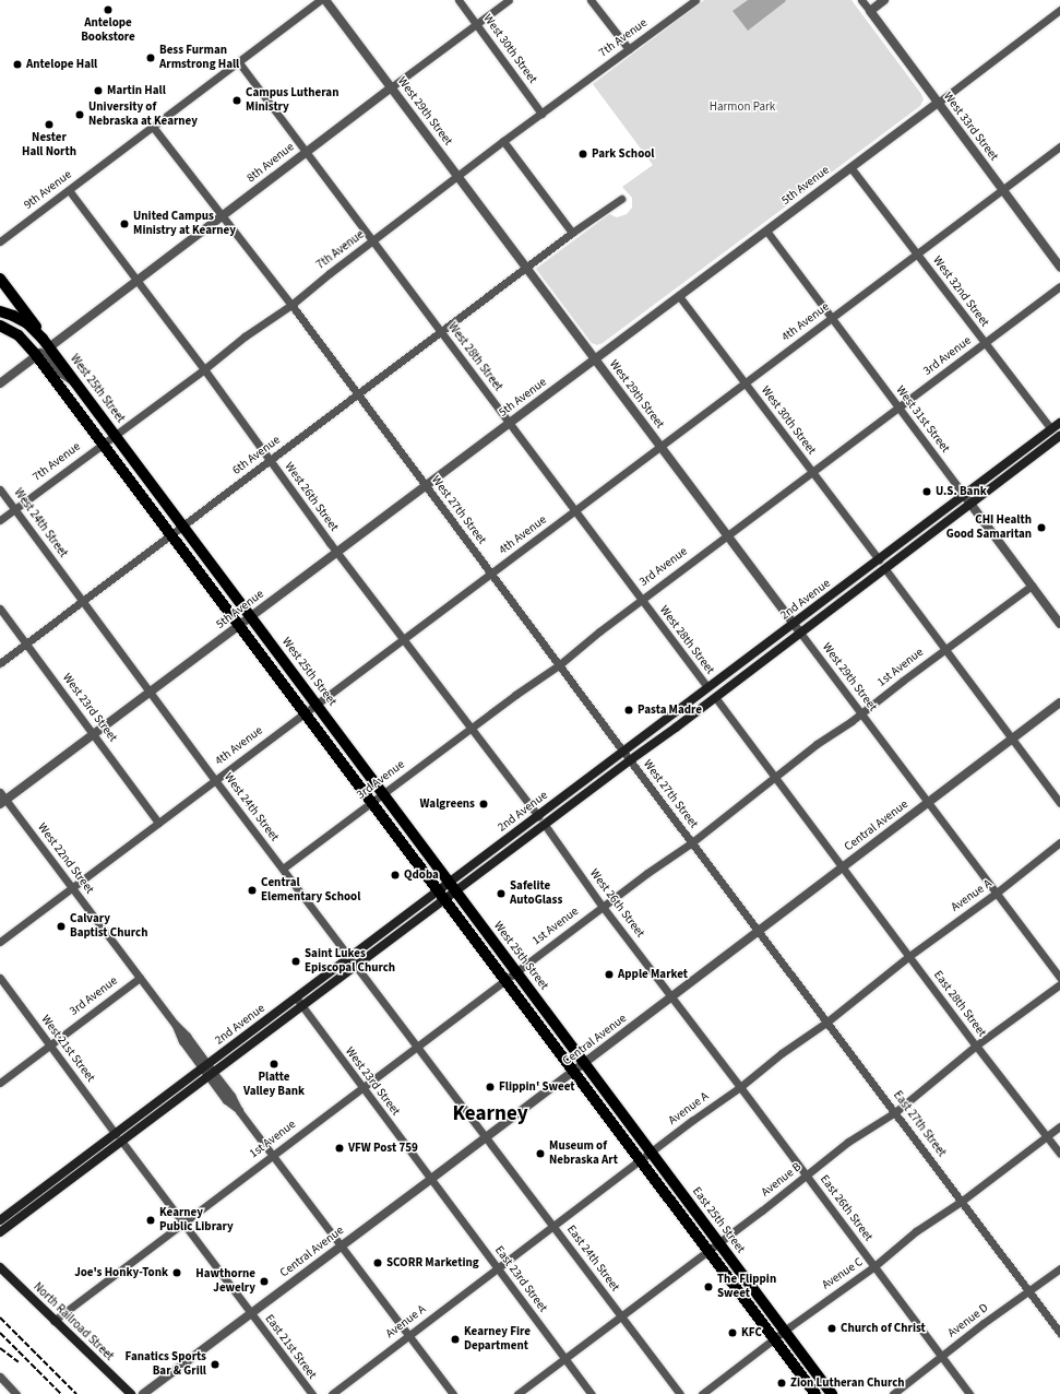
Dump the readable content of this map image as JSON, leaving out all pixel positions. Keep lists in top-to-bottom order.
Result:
{
  "streets": {
    "main road": [
      "West 25th Street",
      "2nd Avenue",
      "East 25th Street",
      "North Railroad Street"
    ],
    "street": [
      "7th Avenue",
      "West 30th Street",
      "West 29th Street",
      "West 33rd Street",
      "8th Avenue",
      "5th Avenue",
      "9th Avenue",
      "West 32nd Street",
      "4th Avenue",
      "3rd Avenue",
      "West 28th Street",
      "West 31st Street",
      "6th Avenue",
      "West 26th Street",
      "West 27th Street",
      "West 24th Street",
      "1st Avenue",
      "West 23rd Street",
      "Central Avenue",
      "West 22nd Street",
      "Avenue A",
      "East 28th Street",
      "West 21st Street",
      "East 27th Street",
      "Avenue B",
      "East 26th Street",
      "East 24th Street",
      "Avenue C",
      "East 23rd Street",
      "Avenue D",
      "East 21st Street"
    ]
  },
  "crossings": [
    ["7th Avenue", "West 30th Street"],
    ["7th Avenue", "West 29th Street"],
    ["7th Avenue", "West 28th Street"],
    ["7th Avenue", "West 25th Street"],
    ["7th Avenue", "West 26th Street"],
    ["7th Avenue", "West 27th Street"],
    ["7th Avenue", "West 24th Street"],
    ["West 30th Street", "8th Avenue"],
    ["West 30th Street", "5th Avenue"],
    ["West 30th Street", "4th Avenue"],
    ["West 30th Street", "3rd Avenue"],
    ["West 30th Street", "2nd Avenue"],
    ["West 29th Street", "8th Avenue"],
    ["West 29th Street", "5th Avenue"],
    ["West 29th Street", "4th Avenue"],
    ["West 29th Street", "3rd Avenue"],
    ["West 29th Street", "6th Avenue"],
    ["West 29th Street", "2nd Avenue"],
    ["West 29th Street", "1st Avenue"],
    ["West 29th Street", "Central Avenue"],
    ["West 29th Street", "Avenue A"],
    ["West 33rd Street", "5th Avenue"],
    ["West 33rd Street", "4th Avenue"],
    ["8th Avenue", "West 28th Street"],
    ["8th Avenue", "West 25th Street"],
    ["8th Avenue", "West 26th Street"],
    ["8th Avenue", "West 27th Street"],
    ["5th Avenue", "West 32nd Street"],
    ["5th Avenue", "West 28th Street"],
    ["5th Avenue", "West 25th Street"],
    ["5th Avenue", "West 31st Street"],
    ["5th Avenue", "West 26th Street"],
    ["5th Avenue", "West 27th Street"],
    ["5th Avenue", "West 24th Street"],
    ["5th Avenue", "West 23rd Street"],
    ["5th Avenue", "West 22nd Street"],
    ["9th Avenue", "West 28th Street"],
    ["9th Avenue", "West 26th Street"],
    ["9th Avenue", "West 27th Street"],
    ["West 32nd Street", "4th Avenue"],
    ["West 32nd Street", "3rd Avenue"],
    ["West 32nd Street", "2nd Avenue"],
    ["4th Avenue", "West 28th Street"],
    ["4th Avenue", "West 25th Street"],
    ["4th Avenue", "West 31st Street"],
    ["4th Avenue", "West 26th Street"],
    ["4th Avenue", "West 27th Street"],
    ["4th Avenue", "West 24th Street"],
    ["4th Avenue", "West 23rd Street"],
    ["4th Avenue", "West 22nd Street"],
    ["3rd Avenue", "West 28th Street"],
    ["3rd Avenue", "West 25th Street"],
    ["3rd Avenue", "West 31st Street"],
    ["3rd Avenue", "West 26th Street"],
    ["3rd Avenue", "West 27th Street"],
    ["3rd Avenue", "West 24th Street"],
    ["3rd Avenue", "West 22nd Street"],
    ["3rd Avenue", "West 21st Street"],
    ["West 28th Street", "6th Avenue"],
    ["West 28th Street", "2nd Avenue"],
    ["West 25th Street", "6th Avenue"],
    ["West 25th Street", "2nd Avenue"],
    ["West 25th Street", "1st Avenue"],
    ["West 25th Street", "Central Avenue"],
    ["West 25th Street", "East 25th Street"],
    ["West 31st Street", "2nd Avenue"],
    ["West 31st Street", "1st Avenue"],
    ["6th Avenue", "West 26th Street"],
    ["6th Avenue", "West 27th Street"],
    ["6th Avenue", "West 24th Street"],
    ["6th Avenue", "West 23rd Street"],
    ["West 26th Street", "2nd Avenue"],
    ["West 26th Street", "1st Avenue"],
    ["West 26th Street", "Central Avenue"],
    ["West 26th Street", "East 26th Street"],
    ["West 27th Street", "2nd Avenue"],
    ["West 27th Street", "1st Avenue"],
    ["West 27th Street", "Central Avenue"],
    ["West 27th Street", "East 27th Street"],
    ["West 24th Street", "2nd Avenue"],
    ["West 24th Street", "1st Avenue"],
    ["West 24th Street", "Central Avenue"],
    ["West 24th Street", "East 24th Street"],
    ["2nd Avenue", "West 23rd Street"],
    ["2nd Avenue", "West 22nd Street"],
    ["2nd Avenue", "West 21st Street"],
    ["1st Avenue", "West 23rd Street"],
    ["1st Avenue", "West 22nd Street"],
    ["1st Avenue", "West 21st Street"],
    ["1st Avenue", "North Railroad Street"],
    ["West 23rd Street", "Central Avenue"],
    ["West 23rd Street", "East 23rd Street"],
    ["Central Avenue", "West 22nd Street"],
    ["Central Avenue", "East 28th Street"],
    ["Central Avenue", "West 21st Street"],
    ["Central Avenue", "East 27th Street"],
    ["Central Avenue", "East 26th Street"],
    ["Central Avenue", "East 25th Street"],
    ["Central Avenue", "East 24th Street"],
    ["Central Avenue", "East 23rd Street"],
    ["Central Avenue", "East 21st Street"],
    ["West 22nd Street", "Avenue A"],
    ["Avenue A", "East 28th Street"],
    ["Avenue A", "East 27th Street"],
    ["Avenue A", "East 26th Street"],
    ["Avenue A", "East 25th Street"],
    ["Avenue A", "East 24th Street"],
    ["Avenue A", "East 23rd Street"],
    ["East 28th Street", "Avenue B"],
    ["East 28th Street", "Avenue C"],
    ["West 21st Street", "East 21st Street"],
    ["East 27th Street", "Avenue B"],
    ["East 27th Street", "Avenue C"],
    ["East 27th Street", "Avenue D"],
    ["Avenue B", "East 26th Street"],
    ["Avenue B", "East 25th Street"],
    ["Avenue B", "East 24th Street"],
    ["Avenue B", "East 23rd Street"],
    ["East 26th Street", "Avenue C"],
    ["East 26th Street", "Avenue D"],
    ["East 25th Street", "Avenue C"]
  ],
  "districts": ["Kearney"],
  "parks": ["Harmon Park"],
  "places": [
    "Antelope Bookstore",
    "Bess Furman Armstrong Hall",
    "Antelope Hall",
    "Martin Hall",
    "Campus Lutheran Ministry",
    "University of Nebraska at Kearney",
    "Nester Hall North",
    "Park School",
    "United Campus Ministry at Kearney",
    "U.S. Bank",
    "CHI Health Good Samaritan",
    "Pasta Madre",
    "Walgreens",
    "Qdoba",
    "Central Elementary School",
    "Safelite AutoGlass",
    "Calvary Baptist Church",
    "Saint Lukes Episcopal Church",
    "Apple Market",
    "Platte Valley Bank",
    "Flippin' Sweet",
    "VFW Post 759",
    "Museum of Nebraska Art",
    "Kearney Public Library",
    "SCORR Marketing",
    "Joe's Honky-Tonk",
    "Hawthorne Jewelry",
    "The Flippin Sweet",
    "Church of Christ",
    "KFC",
    "Kearney Fire Department",
    "Fanatics Sports Bar & Grill",
    "Zion Lutheran Church"
  ]
}
